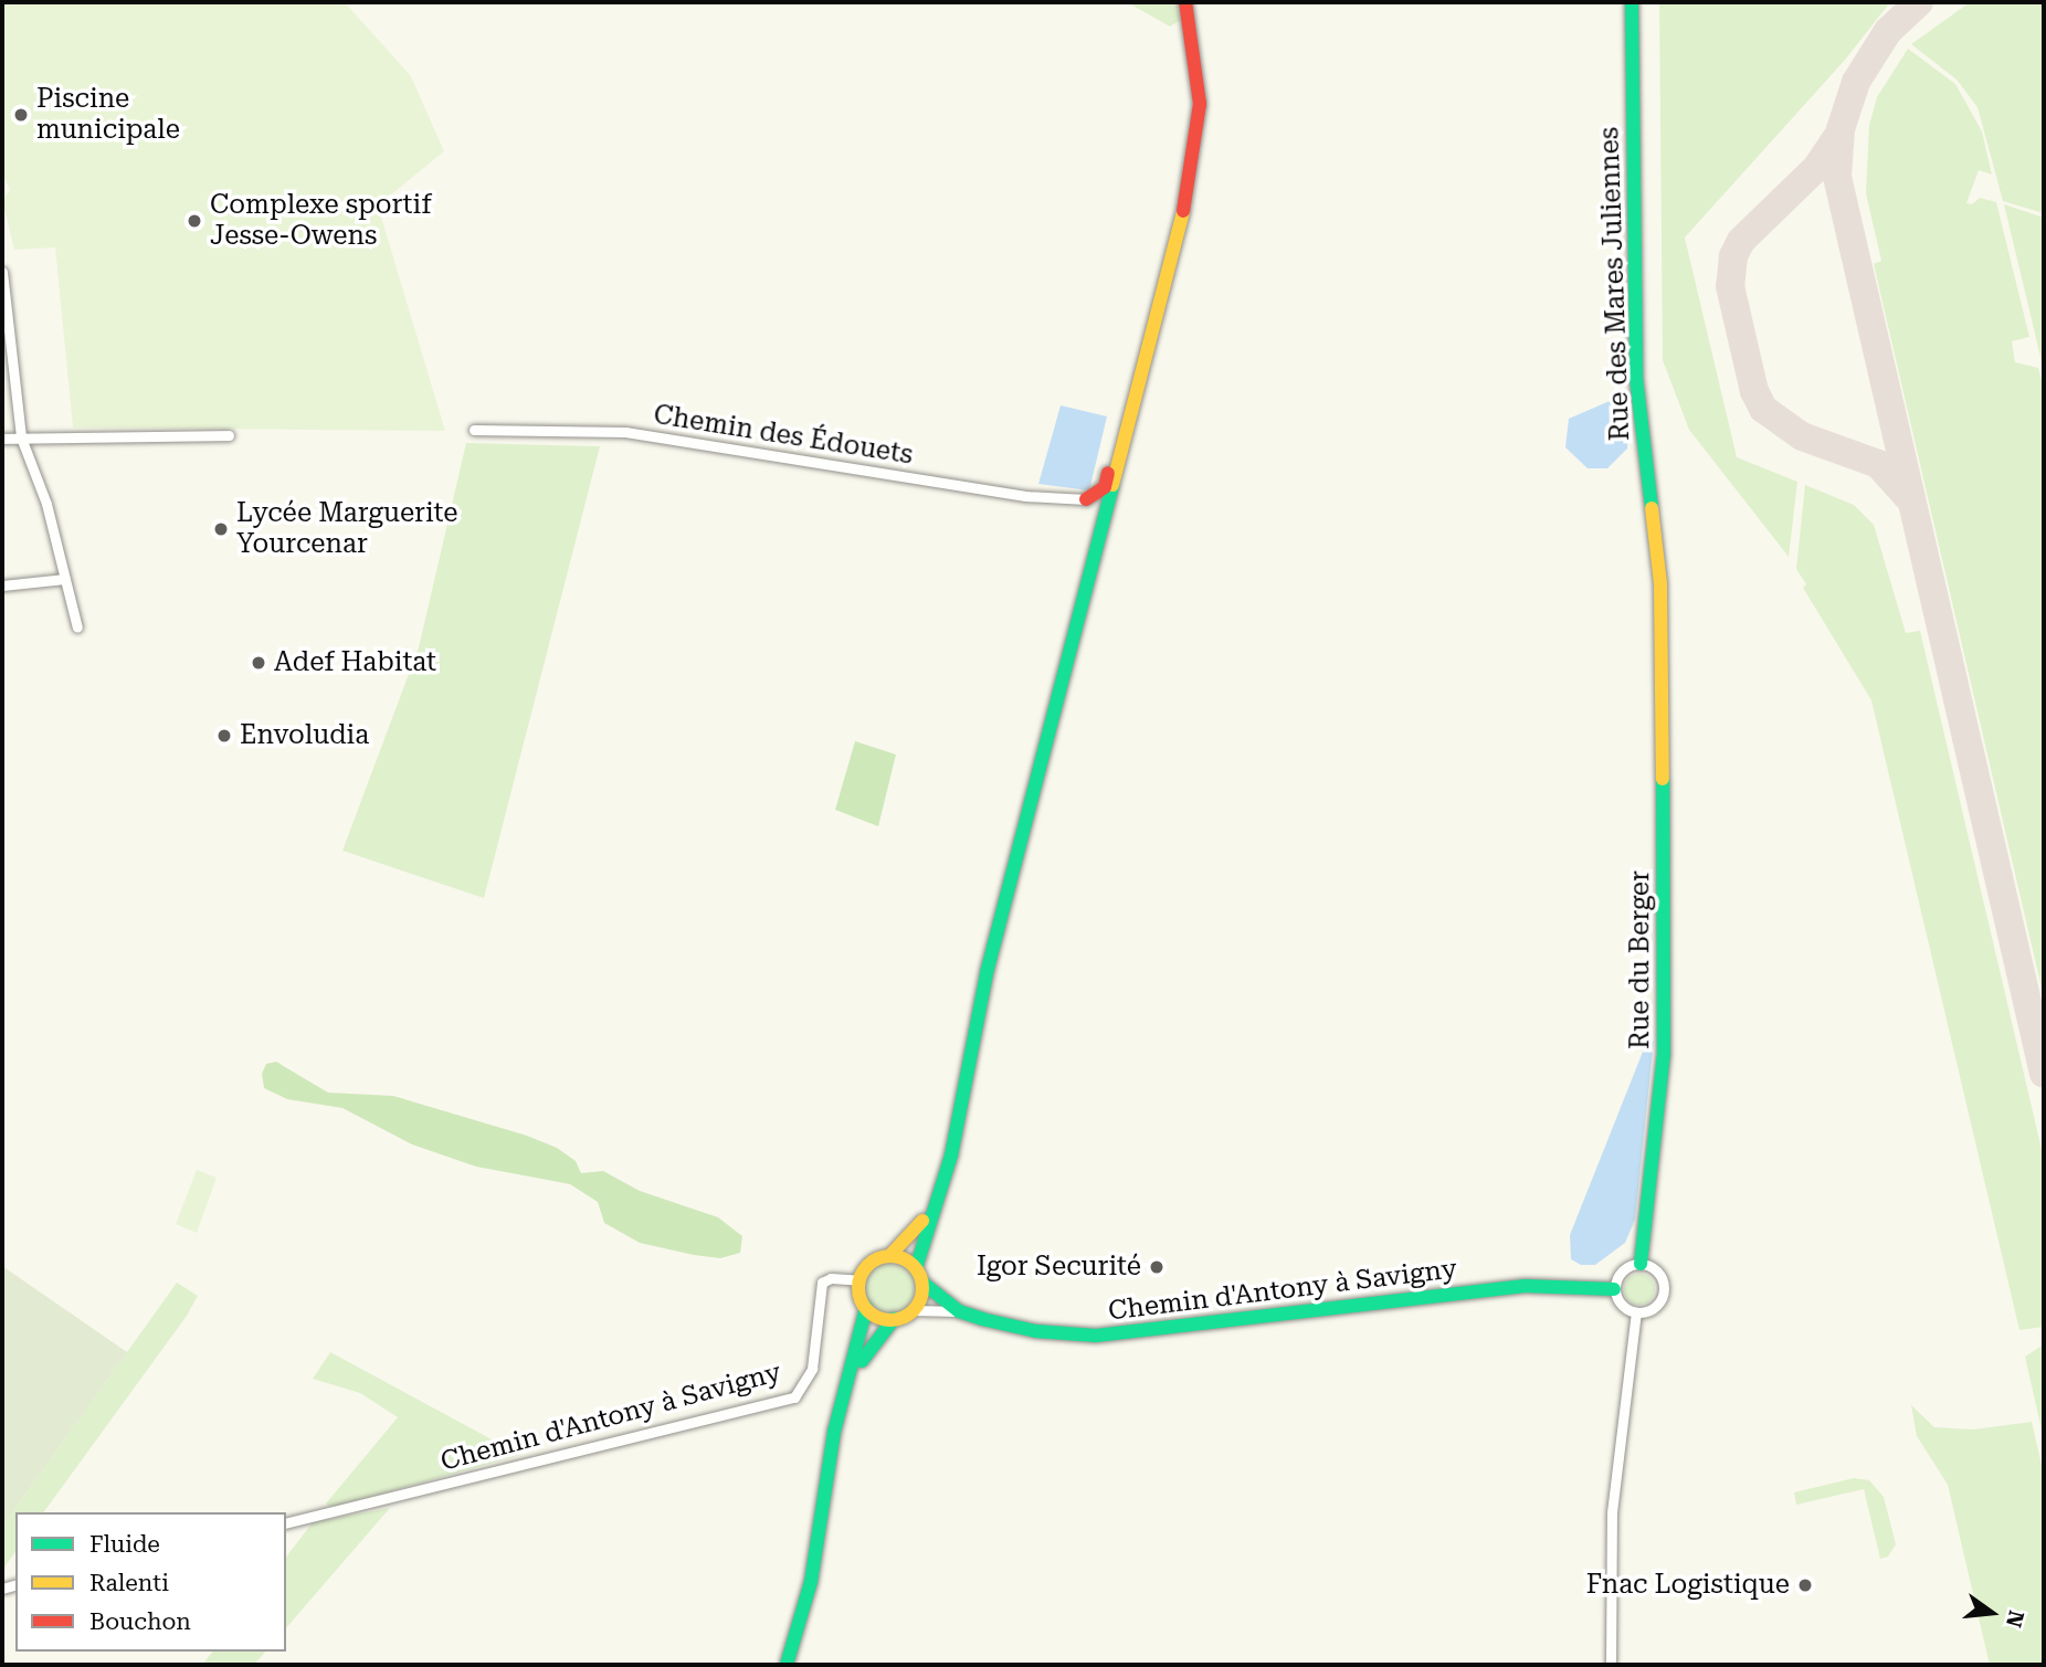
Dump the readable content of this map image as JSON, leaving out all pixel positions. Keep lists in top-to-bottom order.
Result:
{
  "streets": {
    "main road": ["Rue des Mares Juliennes", "Rue du Berger", "Chemin d'Antony à Savigny"],
    "street": ["Chemin des Édouets"]
  },
  "crossings": [
    ["Rue des Mares Juliennes", "Rue du Berger"],
    ["Rue du Berger", "Chemin d'Antony à Savigny"]
  ],
  "places": [
    "Piscine municipale",
    "Complexe sportif Jesse-Owens",
    "Lycée Marguerite Yourcenar",
    "Adef Habitat",
    "Envoludia",
    "Igor Securité",
    "Fnac Logistique"
  ],
  "legend": ["Fluide", "Ralenti", "Bouchon"],
  "north": "right"
}
